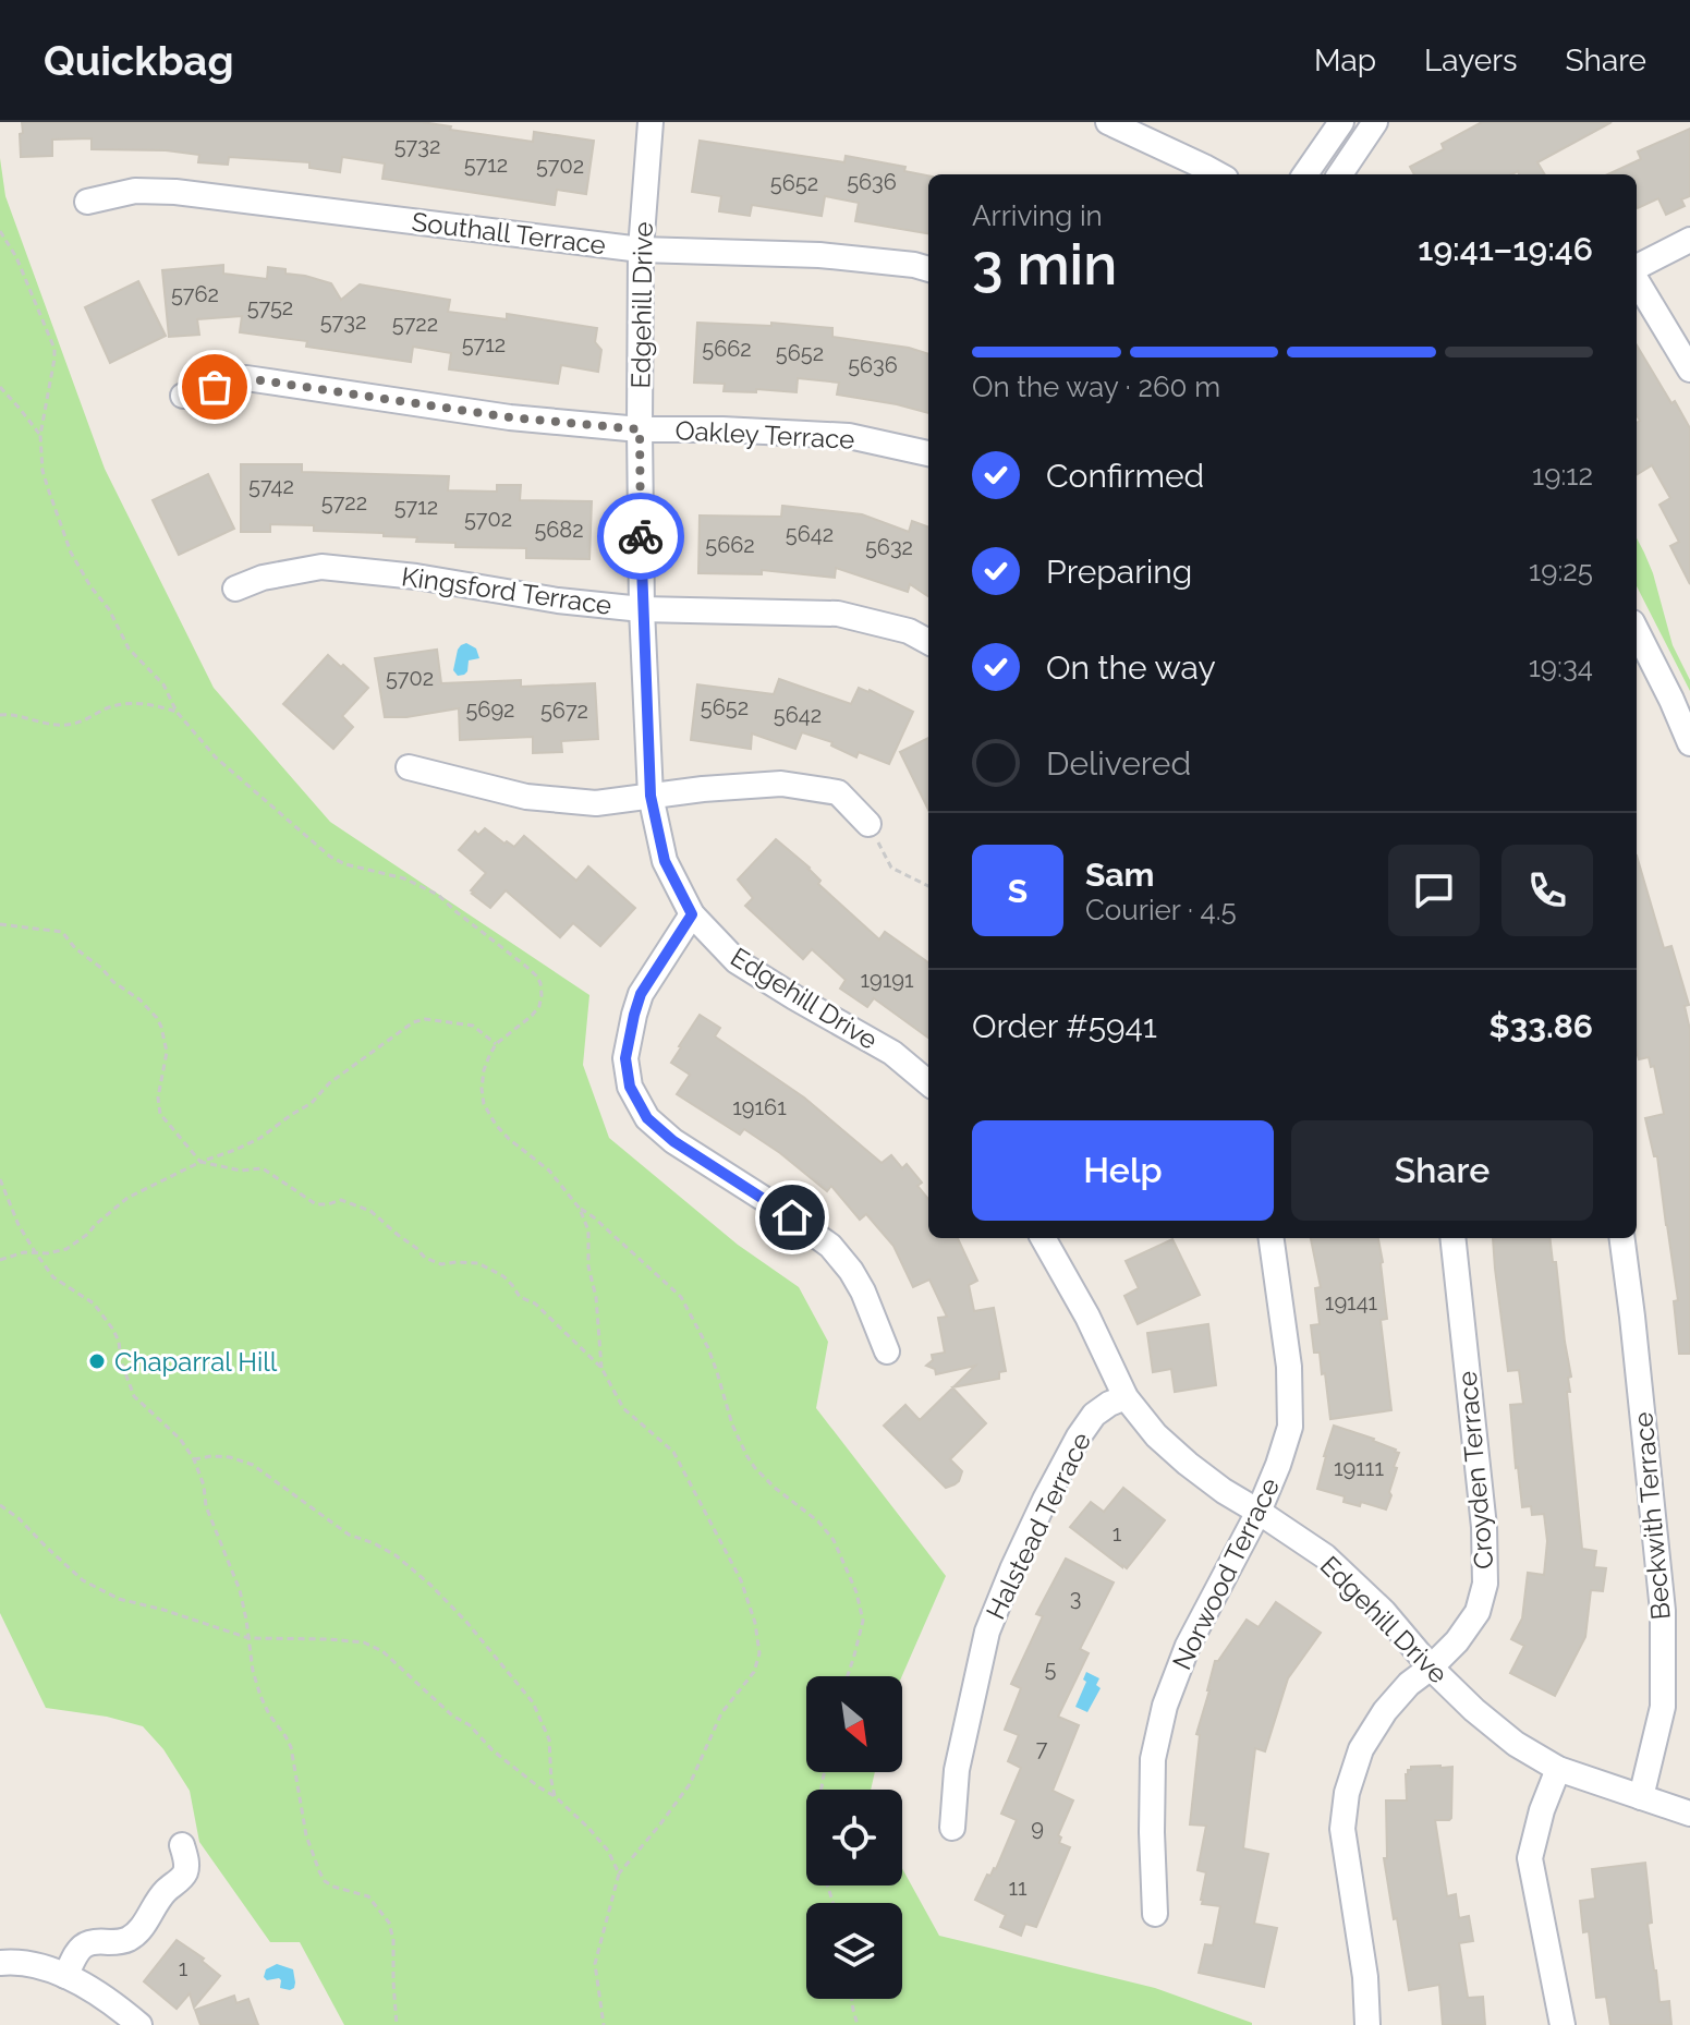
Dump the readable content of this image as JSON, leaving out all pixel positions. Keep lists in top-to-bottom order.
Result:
{
  "streets": {
    "street": [
      "Southall Terrace",
      "Edgehill Drive",
      "Oakley Terrace",
      "Kingsford Terrace",
      "Croyden Terrace",
      "Beckwith Terrace",
      "Halstead Terrace",
      "Norwood Terrace"
    ]
  },
  "crossings": [
    ["Southall Terrace", "Edgehill Drive"],
    ["Edgehill Drive", "Oakley Terrace"],
    ["Edgehill Drive", "Kingsford Terrace"],
    ["Edgehill Drive", "Croyden Terrace"],
    ["Edgehill Drive", "Beckwith Terrace"],
    ["Edgehill Drive", "Halstead Terrace"],
    ["Edgehill Drive", "Norwood Terrace"]
  ],
  "places": ["Chaparral Hill"],
  "house_numbers": [
    "5732",
    "5712",
    "5702",
    "5636",
    "5652",
    "5762",
    "5752",
    "5732",
    "5722",
    "5712",
    "5662",
    "5652",
    "5636",
    "5742",
    "5722",
    "5712",
    "5702",
    "5682",
    "5642",
    "5662",
    "5632",
    "5702",
    "5652",
    "5692",
    "5672",
    "5642",
    "19191",
    "19161",
    "19141",
    "19111",
    "1",
    "3",
    "5",
    "7",
    "9",
    "11",
    "1"
  ],
  "north": "bottom right",
  "page": {
    "header": "Quickbag",
    "nav": ["Map", "Layers", "Share"],
    "heading": ["3 min", "Arriving in", "19:41–19:46"],
    "panel": [
      "Sam",
      "Courier · 4.5",
      "Order #5941",
      "$33.86"
    ],
    "bar": "On the way · 260 m",
    "list": [
      ["Confirmed", "19:12"],
      ["Preparing", "19:25"],
      ["On the way", "19:34"],
      "Delivered"
    ],
    "round": "S",
    "buttons": ["Help", "Share"]
  }
}
